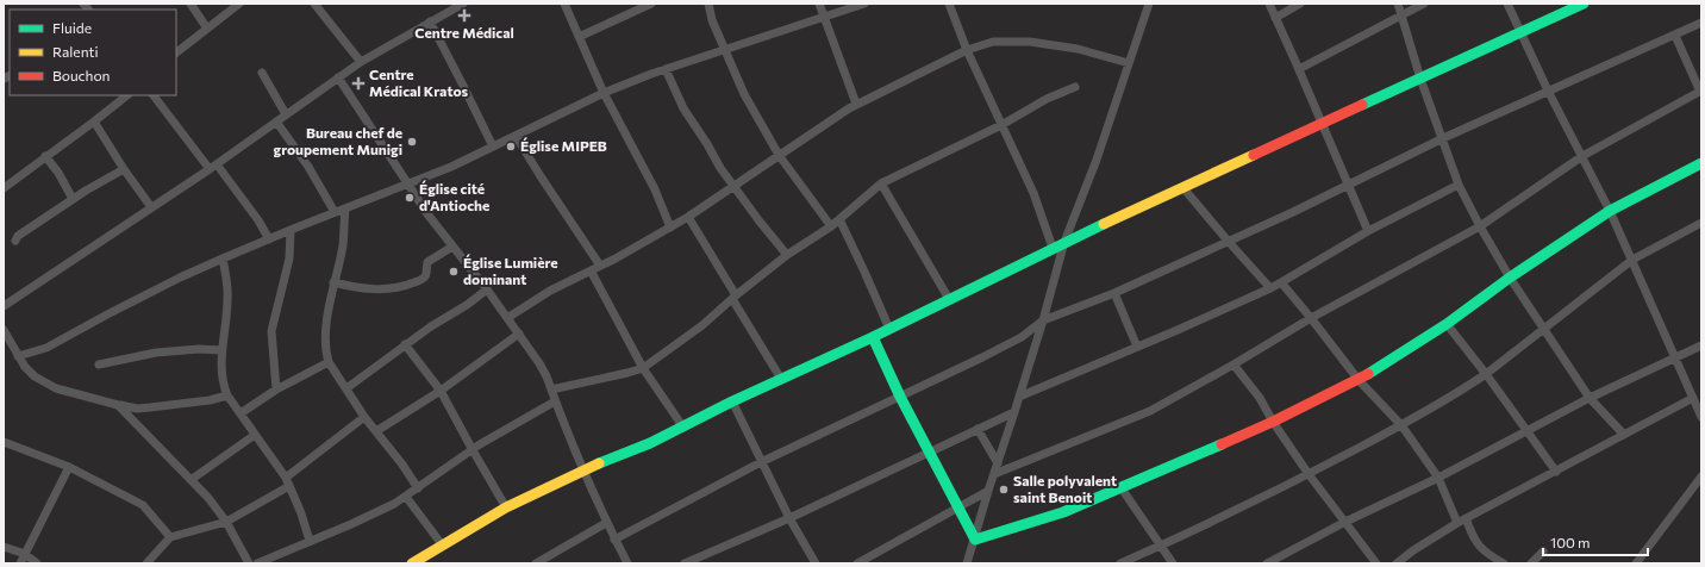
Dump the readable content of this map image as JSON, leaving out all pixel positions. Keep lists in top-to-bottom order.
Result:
{
  "places": {
    "health": ["Centre Médical", "Centre Médical Kratos"],
    "other": [
      "Bureau chef de groupement Munigi",
      "Église MIPEB",
      "Église cité d'Antioche",
      "Église Lumière dominant",
      "Salle polyvalent saint Benoit"
    ]
  },
  "legend": ["Fluide", "Ralenti", "Bouchon"],
  "scale_bar": "100 m"
}
